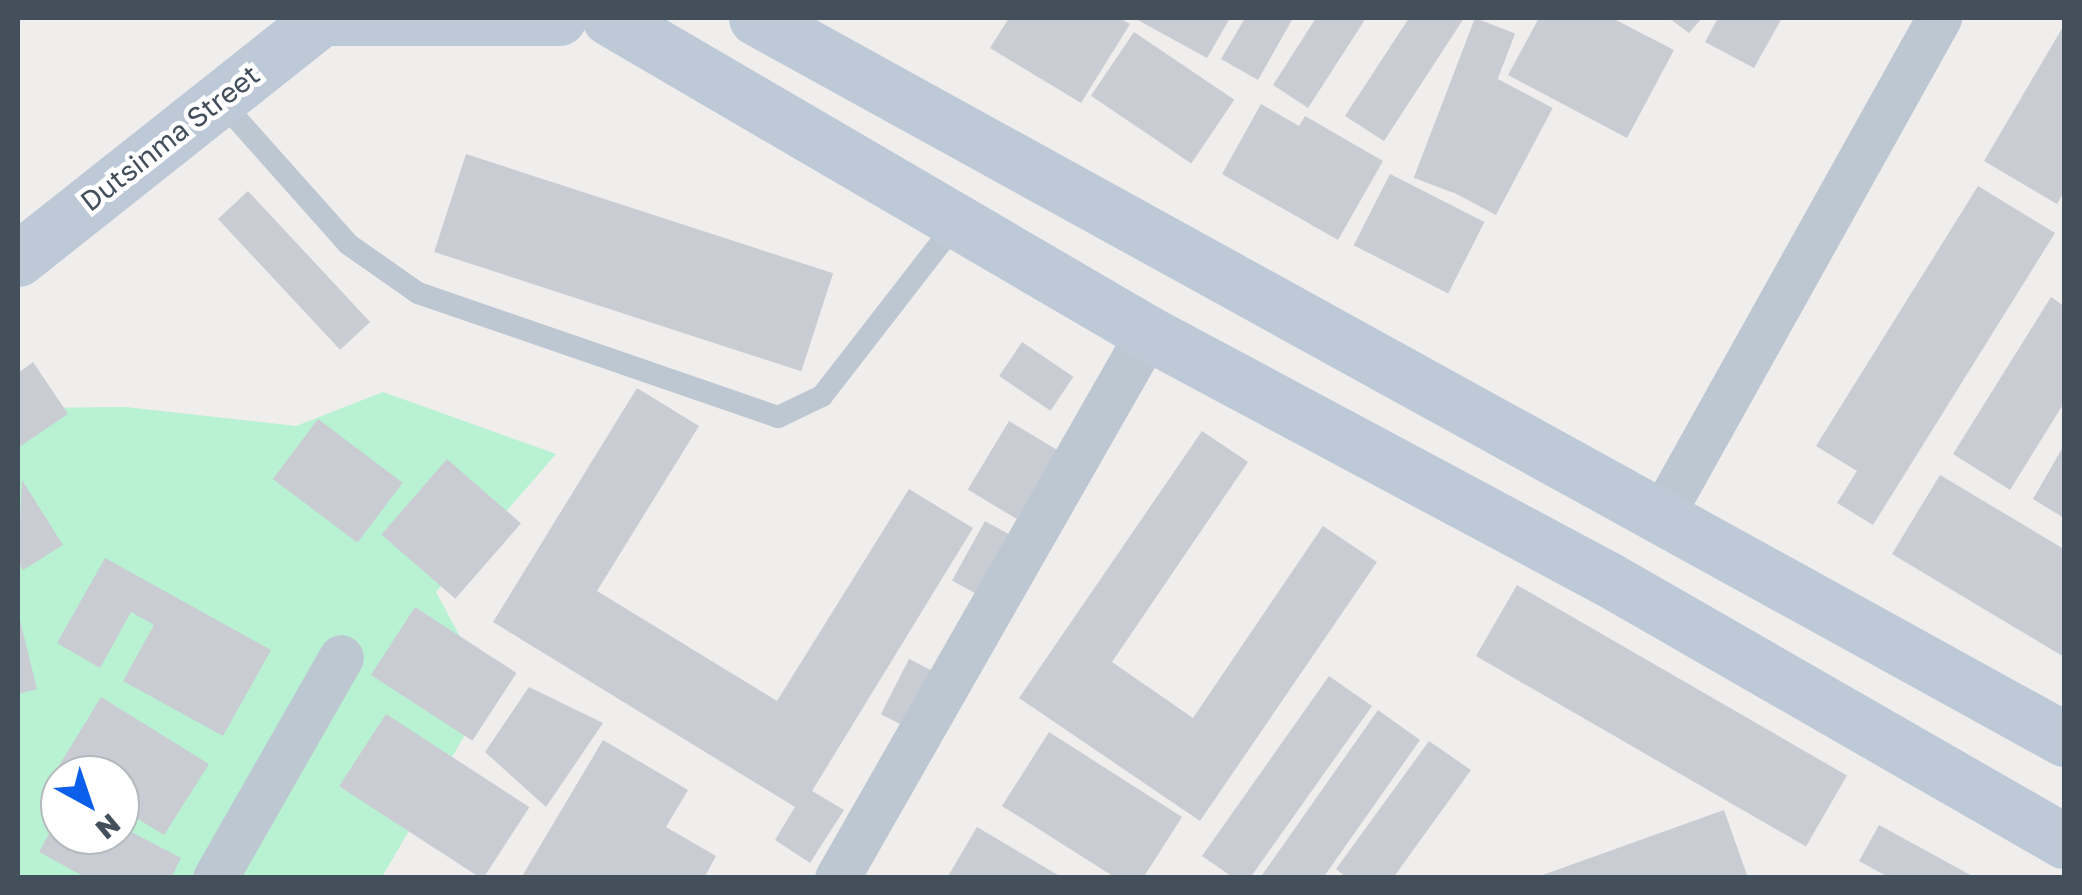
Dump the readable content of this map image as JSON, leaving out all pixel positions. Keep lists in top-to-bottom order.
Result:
{
  "streets": {
    "street": ["Dutsinma Street"]
  },
  "north": "bottom right"
}
